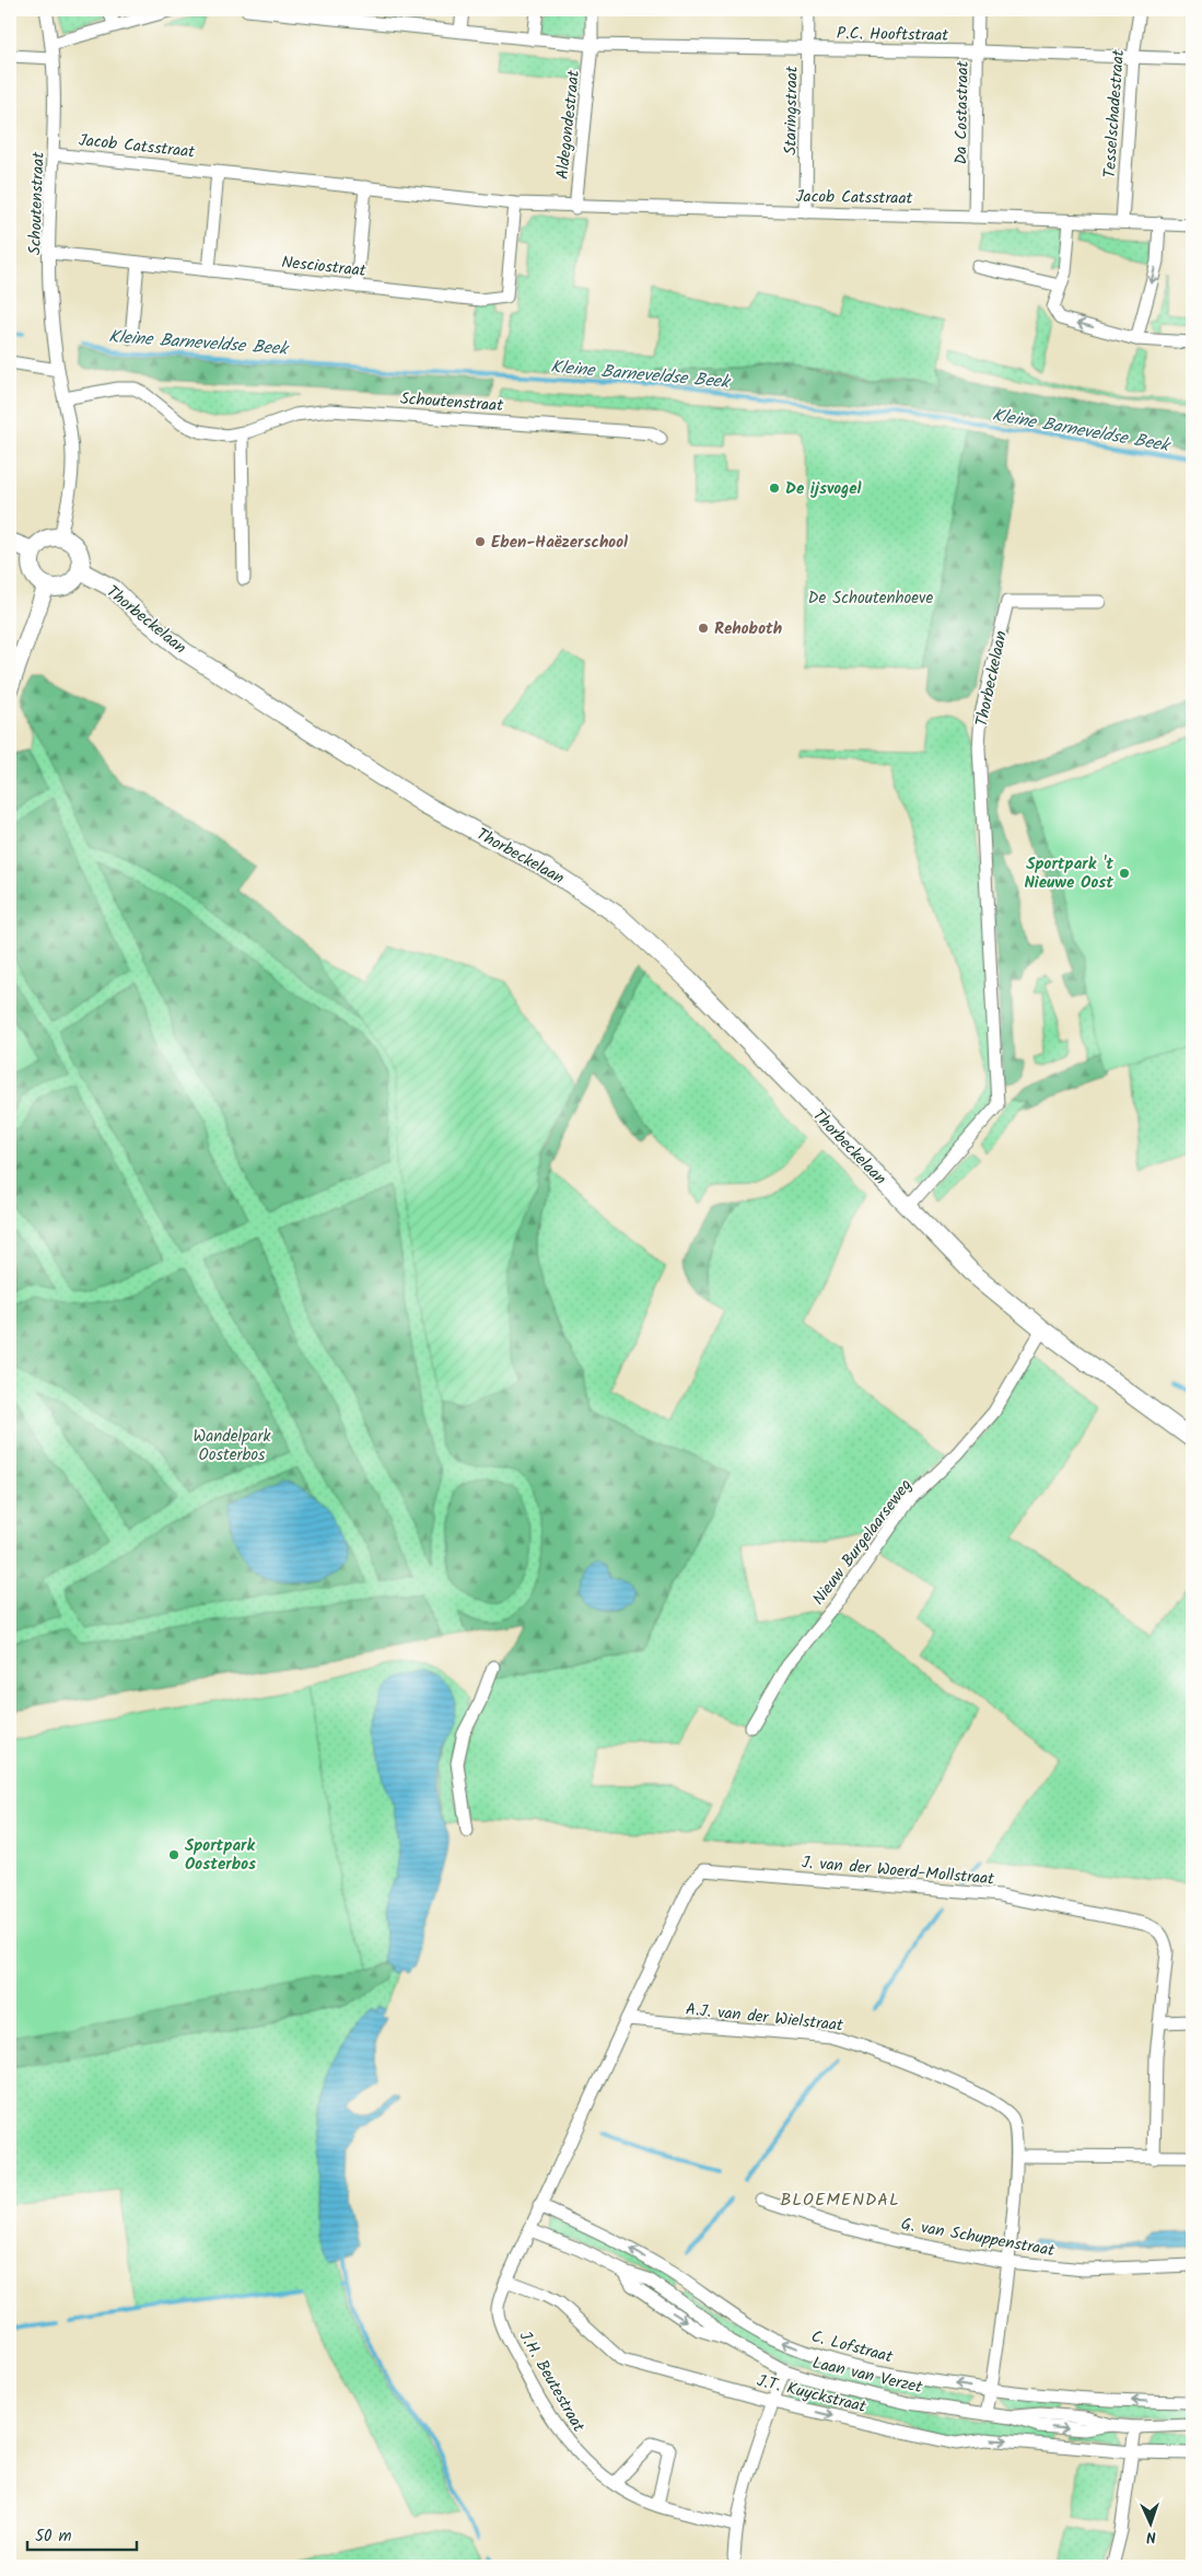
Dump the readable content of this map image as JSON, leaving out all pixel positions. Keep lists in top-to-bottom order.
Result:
{
  "streets": {
    "main road": ["Thorbeckelaan"],
    "street": [
      "P.C. Hooftstraat",
      "Staringstraat",
      "Da Costastraat",
      "Tesselschadestraat",
      "Aldegondestraat",
      "Jacob Catsstraat",
      "Schoutenstraat",
      "Nesciostraat",
      "Nieuw Burgelaarseweg",
      "J. van der Woerd-Mollstraat",
      "A.J. van der Wielstraat",
      "G. van Schuppenstraat",
      "C. Lofstraat",
      "Laan van Verzet",
      "J.H. Beutestraat",
      "J.T. Kuyckstraat"
    ]
  },
  "crossings": [
    ["P.C. Hooftstraat", "Staringstraat"],
    ["P.C. Hooftstraat", "Da Costastraat"],
    ["P.C. Hooftstraat", "Tesselschadestraat"],
    ["P.C. Hooftstraat", "Aldegondestraat"],
    ["Staringstraat", "Jacob Catsstraat"],
    ["Da Costastraat", "Jacob Catsstraat"],
    ["Tesselschadestraat", "Jacob Catsstraat"],
    ["Aldegondestraat", "Jacob Catsstraat"],
    ["Jacob Catsstraat", "Schoutenstraat"],
    ["Jacob Catsstraat", "Nesciostraat"],
    ["Schoutenstraat", "Nesciostraat"],
    ["Schoutenstraat", "Thorbeckelaan"],
    ["Thorbeckelaan", "Nieuw Burgelaarseweg"],
    ["J. van der Woerd-Mollstraat", "A.J. van der Wielstraat"],
    ["A.J. van der Wielstraat", "G. van Schuppenstraat"],
    ["A.J. van der Wielstraat", "C. Lofstraat"],
    ["A.J. van der Wielstraat", "Laan van Verzet"],
    ["J.H. Beutestraat", "J.T. Kuyckstraat"]
  ],
  "one_way": ["C. Lofstraat", "J.T. Kuyckstraat"],
  "districts": ["BLOEMENDAL"],
  "water": ["Kleine Barneveldse Beek"],
  "parks": ["De Schoutenhoeve", "Wandelpark Oosterbos"],
  "places": [
    "De ijsvogel",
    "Eben-Haëzerschool",
    "Rehoboth",
    "Sportpark 't Nieuwe Oost",
    "Sportpark Oosterbos"
  ],
  "scale_bar": "50 m",
  "north": "bottom"
}
